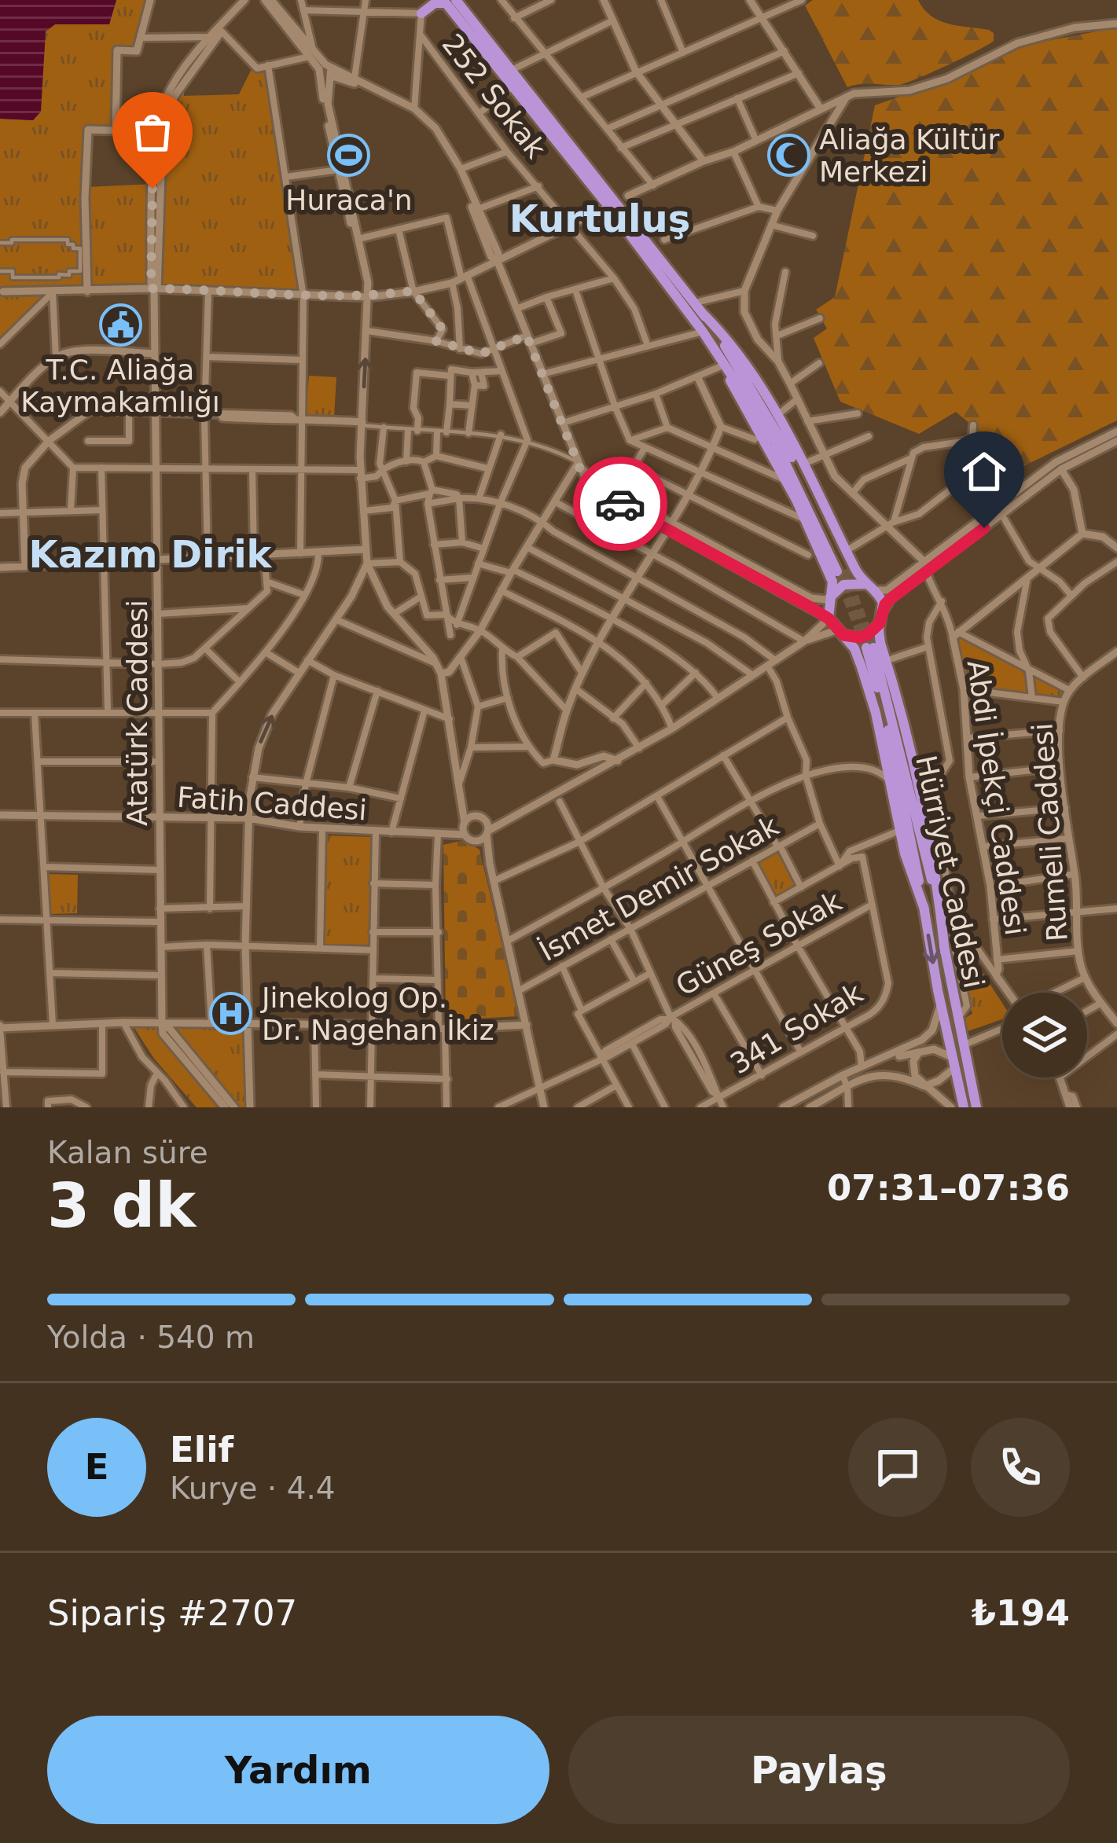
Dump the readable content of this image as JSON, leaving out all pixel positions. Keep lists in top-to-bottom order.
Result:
{
  "streets": {
    "highway": ["Hürriyet Caddesi"],
    "street": [
      "252 Sokak",
      "Atatürk Caddesi",
      "Abdi İpekçi Caddesi",
      "Fatih Caddesi",
      "Rumeli Caddesi",
      "İsmet Demir Sokak",
      "Güneş Sokak",
      "341 Sokak"
    ]
  },
  "crossings": [
    ["Atatürk Caddesi", "Fatih Caddesi"],
    ["Güneş Sokak", "341 Sokak"]
  ],
  "districts": ["Kurtuluş", "Kazım Dirik"],
  "places": {
    "sports": ["Huraca'n"],
    "mosque": ["Aliağa Kültür Merkezi"],
    "public building": ["T.C. Aliağa Kaymakamlığı"],
    "hospital": ["Jinekolog Op. Dr. Nagehan İkiz"]
  },
  "page": {
    "heading": ["3 dk", "Kalan süre", "07:31–07:36"],
    "panel": [
      "Elif",
      "Kurye · 4.4",
      "Sipariş #2707",
      "₺194"
    ],
    "bar": "Yolda · 540 m",
    "round": "E",
    "buttons": ["Yardım", "Paylaş"]
  }
}
